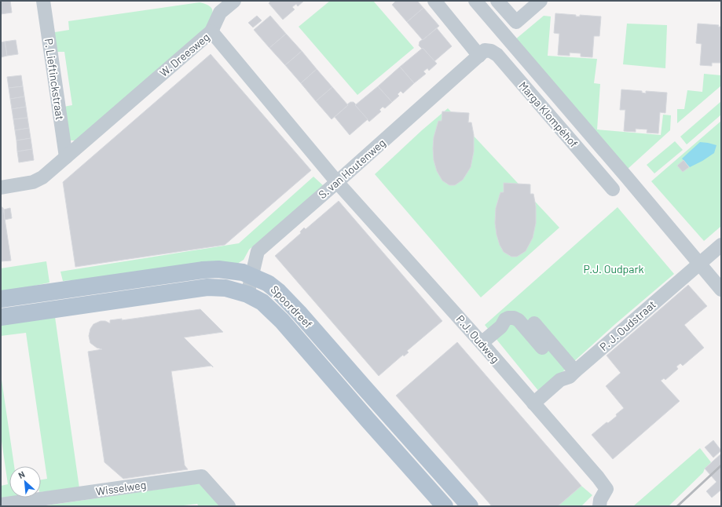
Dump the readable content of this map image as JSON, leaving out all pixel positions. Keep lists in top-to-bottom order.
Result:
{
  "streets": {
    "main road": ["Spoordreef"],
    "street": [
      "W. Dreesweg",
      "P. Lieftinckstraat",
      "Marga Klompéhof",
      "S. van Houtenweg",
      "P. J. Oudstraat",
      "P.J. Oudweg",
      "Wisselweg"
    ]
  },
  "crossings": [
    ["W. Dreesweg", "P. Lieftinckstraat"],
    ["W. Dreesweg", "S. van Houtenweg"],
    ["W. Dreesweg", "P.J. Oudweg"],
    ["Marga Klompéhof", "S. van Houtenweg"],
    ["S. van Houtenweg", "Spoordreef"],
    ["S. van Houtenweg", "P.J. Oudweg"],
    ["P. J. Oudstraat", "P.J. Oudweg"]
  ],
  "parks": ["P.J. Oudpark"],
  "north": "top left"
}
